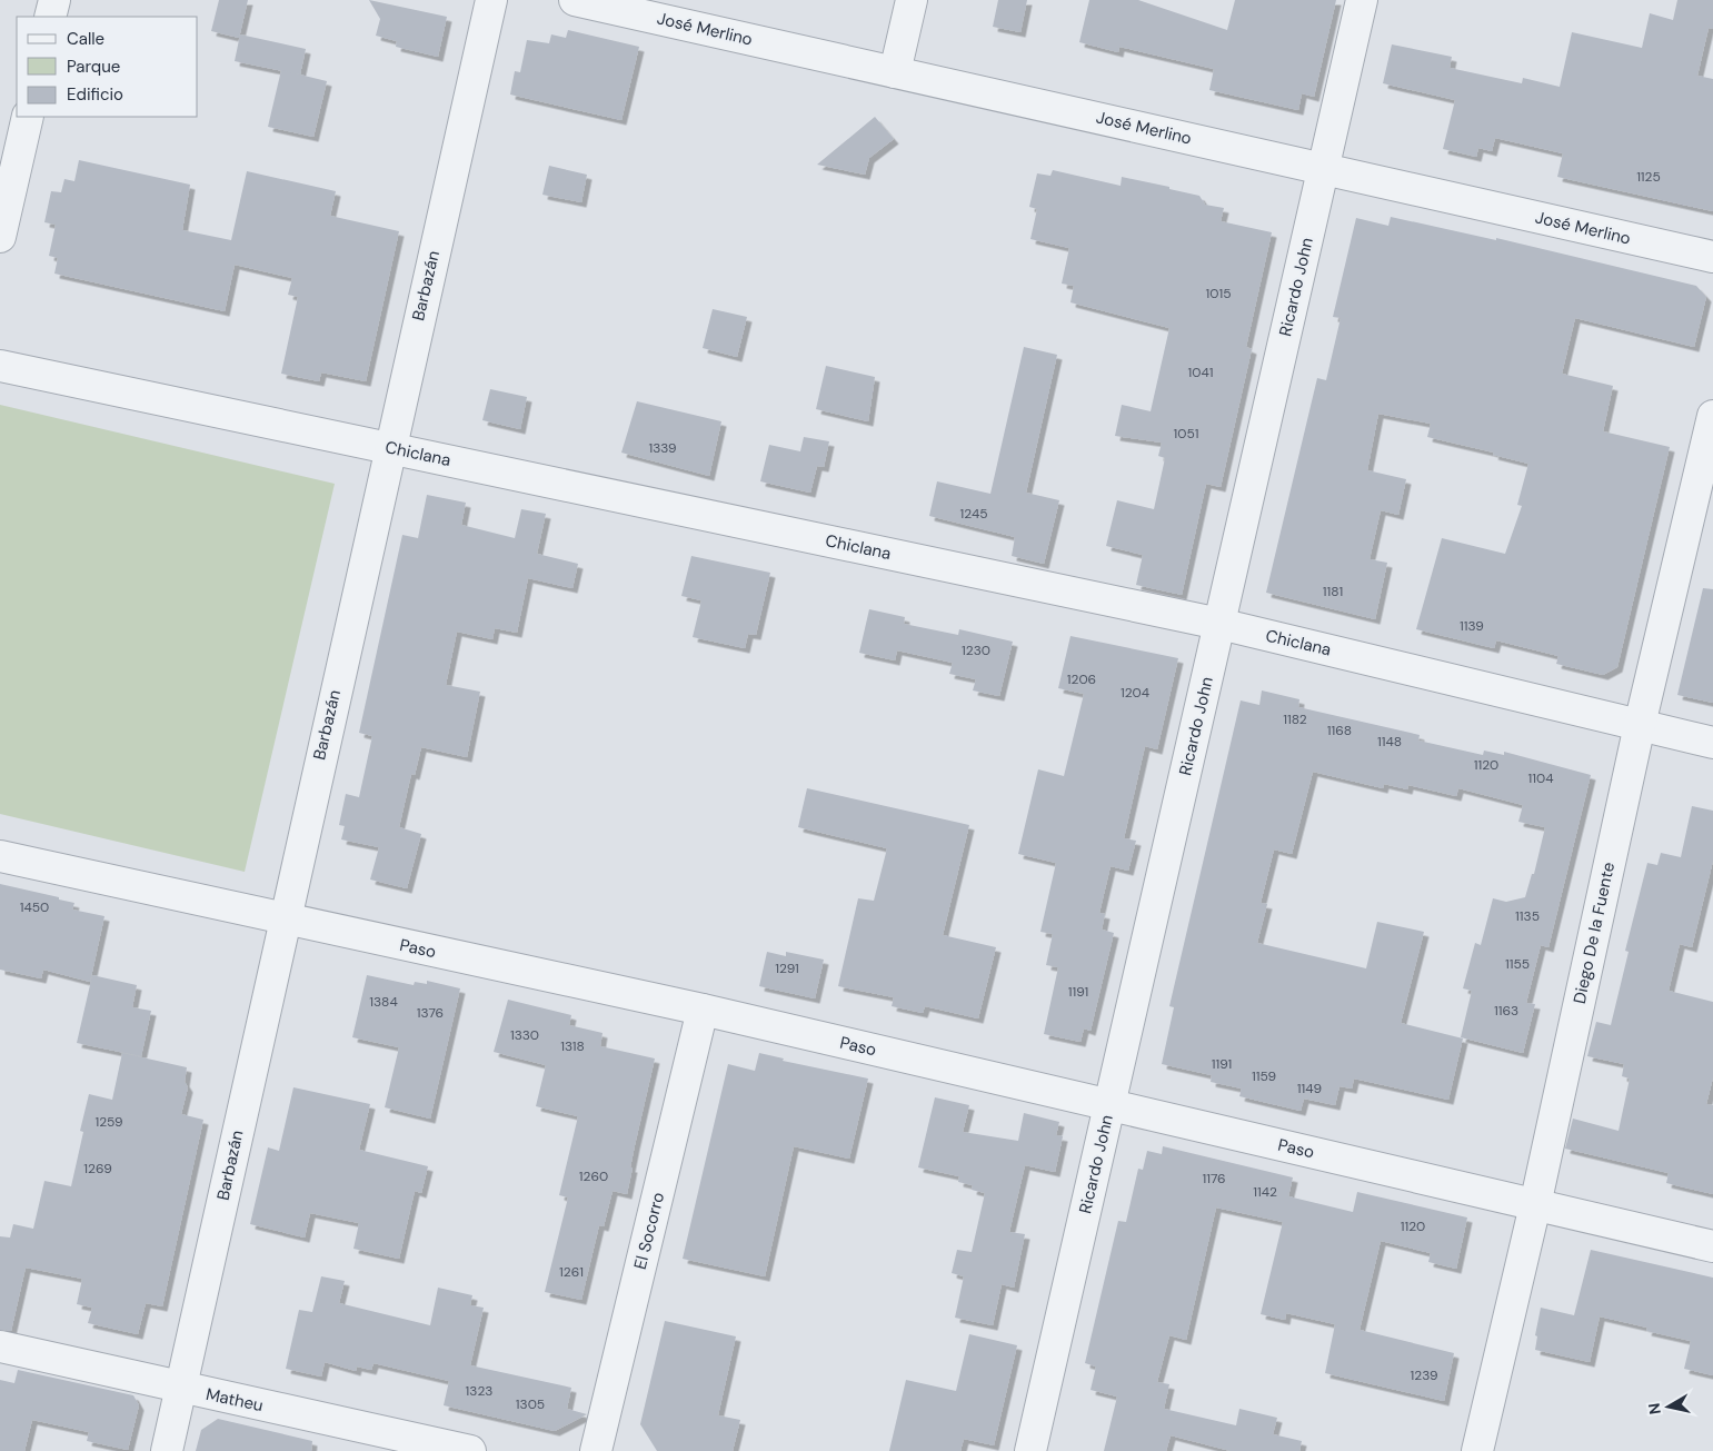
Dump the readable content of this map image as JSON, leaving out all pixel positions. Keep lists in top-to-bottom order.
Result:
{
  "streets": {
    "street": [
      "José Merlino",
      "Barbazán",
      "Ricardo John",
      "Chiclana",
      "Diego De la Fuente",
      "Paso",
      "El Socorro",
      "Matheu"
    ]
  },
  "crossings": [
    ["José Merlino", "Ricardo John"],
    ["Barbazán", "Chiclana"],
    ["Barbazán", "Paso"],
    ["Barbazán", "Matheu"],
    ["Ricardo John", "Chiclana"],
    ["Ricardo John", "Paso"],
    ["Chiclana", "Diego De la Fuente"],
    ["Diego De la Fuente", "Paso"],
    ["Paso", "El Socorro"]
  ],
  "house_numbers": [
    "1125",
    "1015",
    "1041",
    "1051",
    "1339",
    "1245",
    "1181",
    "1139",
    "1230",
    "1206",
    "1204",
    "1182",
    "1168",
    "1148",
    "1120",
    "1104",
    "1450",
    "1135",
    "1155",
    "1291",
    "1191",
    "1384",
    "1163",
    "1376",
    "1330",
    "1318",
    "1191",
    "1159",
    "1149",
    "1259",
    "1269",
    "1260",
    "1176",
    "1142",
    "1120",
    "1261",
    "1239",
    "1323",
    "1305"
  ],
  "legend": ["Calle", "Parque", "Edificio"],
  "north": "left"
}
